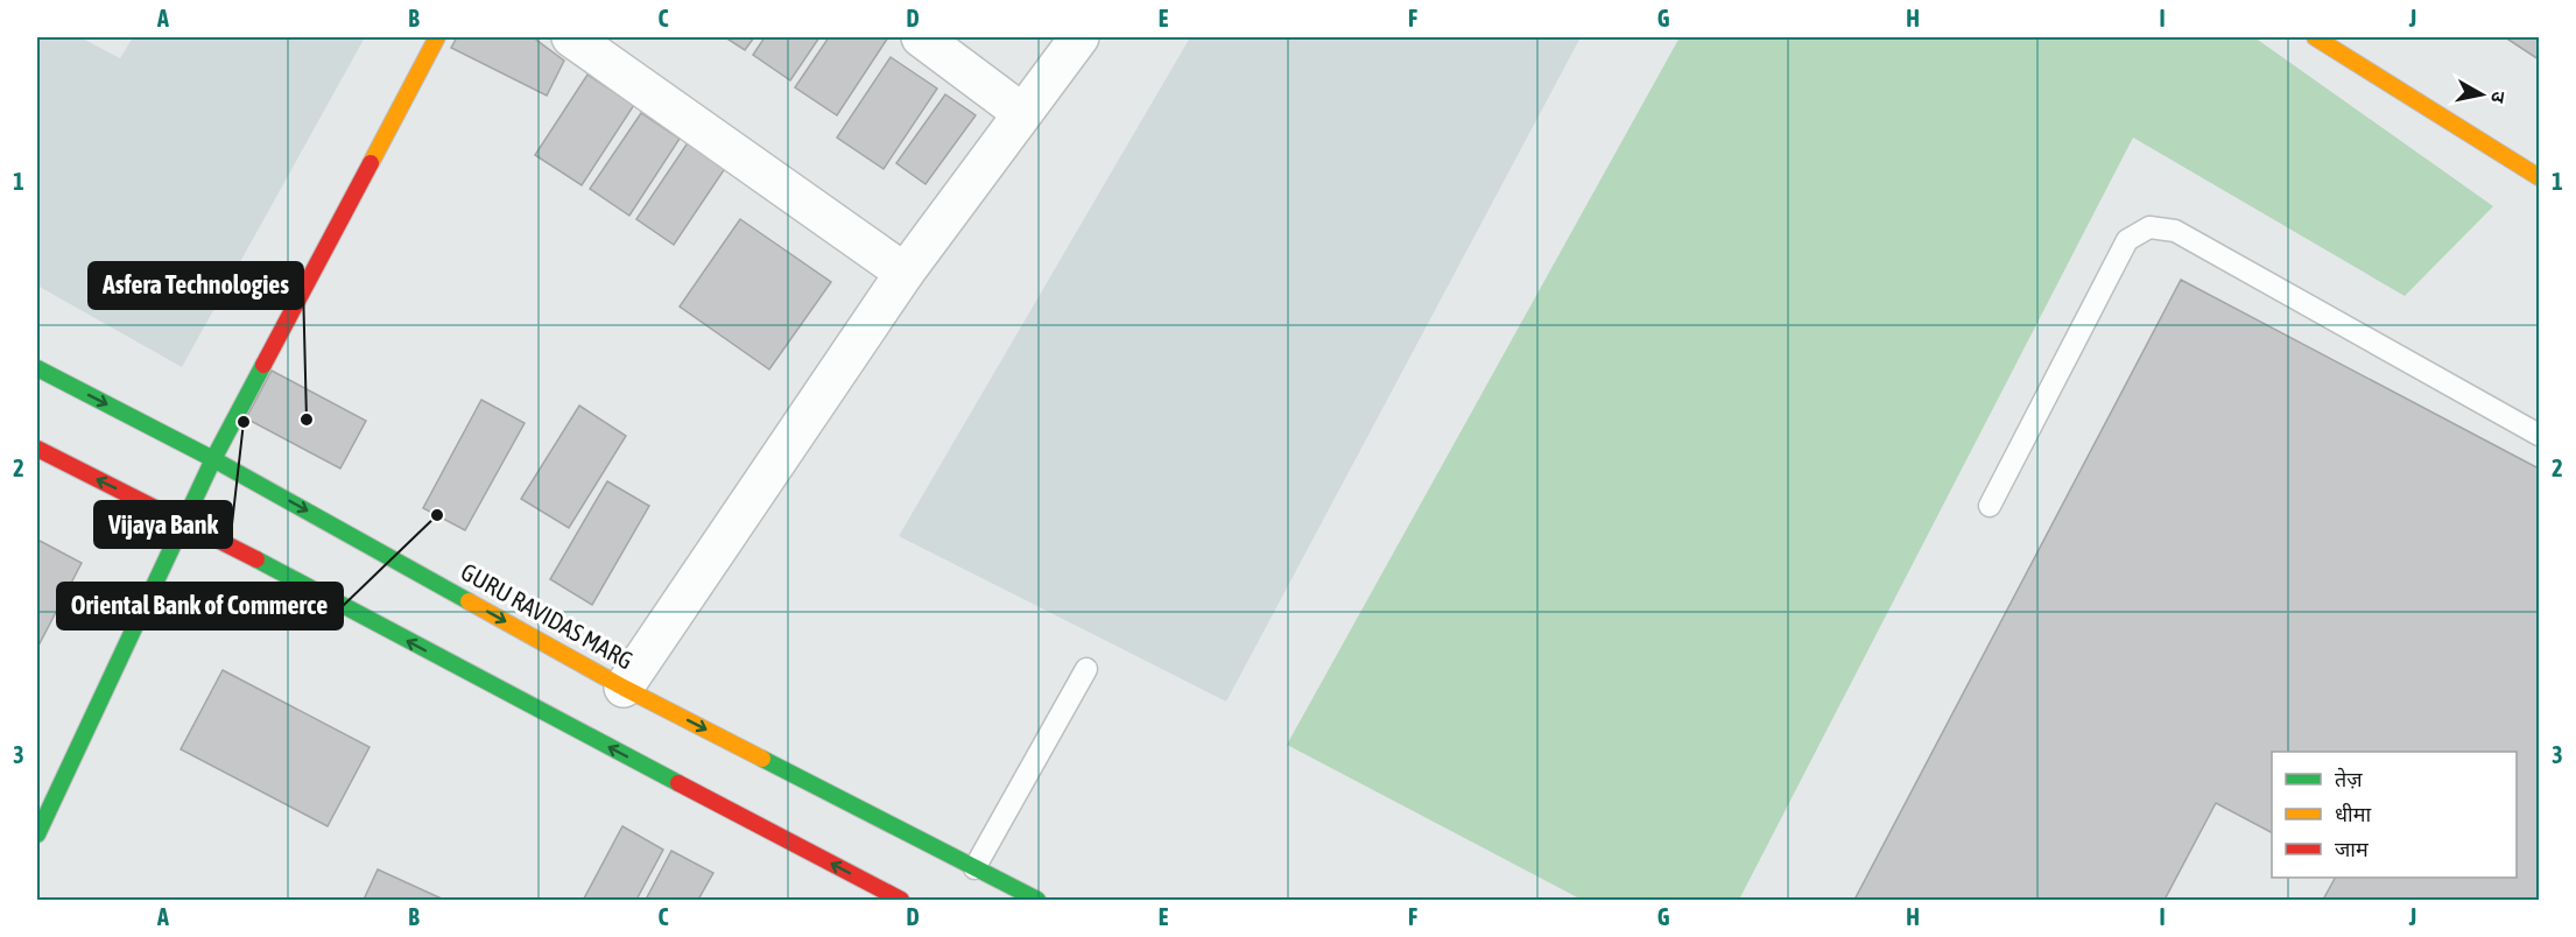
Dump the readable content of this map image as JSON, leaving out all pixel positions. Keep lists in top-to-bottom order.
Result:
{
  "streets": {
    "main road": ["GURU RAVIDAS MARG"]
  },
  "places": ["Asfera Technologies", "Vijaya Bank", "Oriental Bank of Commerce"],
  "legend": ["तेज़", "धीमा", "जाम"],
  "north": "right",
  "grid": {
    "columns": [
      "A",
      "B",
      "C",
      "D",
      "E",
      "F",
      "G",
      "H",
      "I",
      "J"
    ],
    "rows": ["1", "2", "3"]
  }
}
